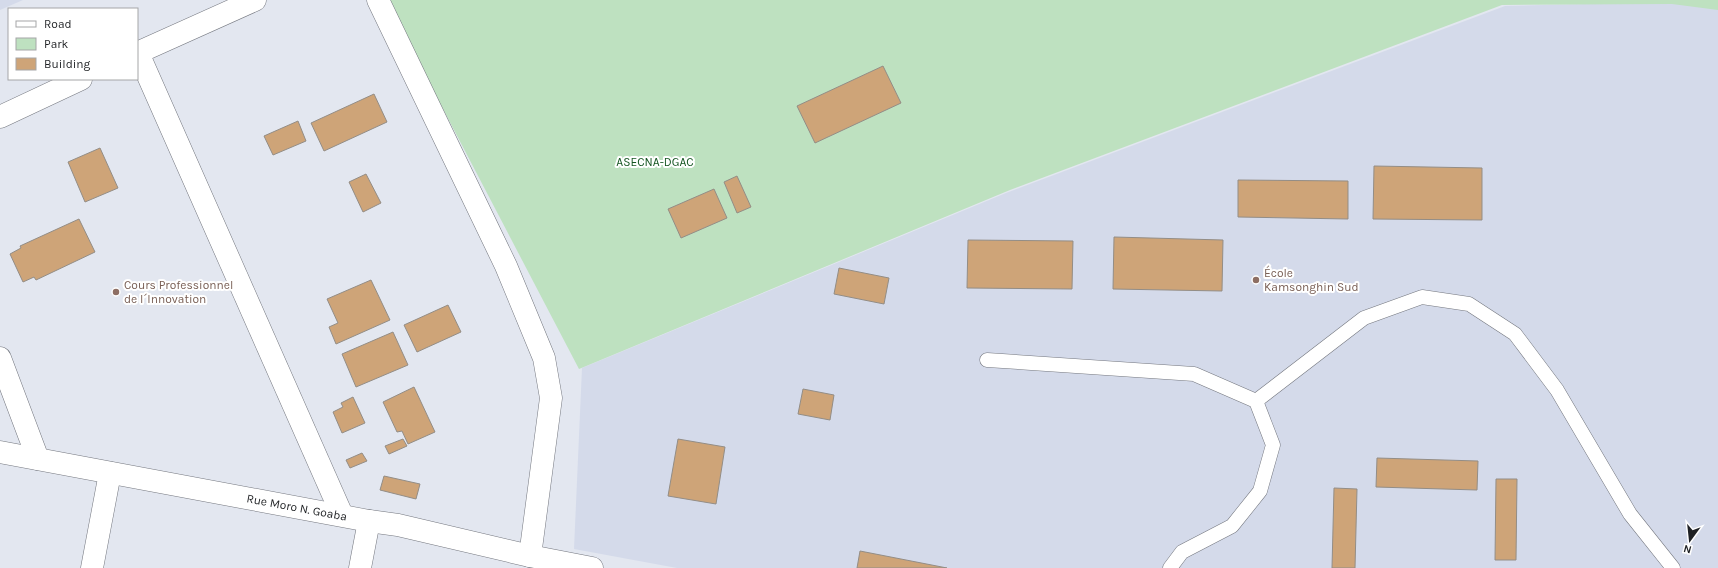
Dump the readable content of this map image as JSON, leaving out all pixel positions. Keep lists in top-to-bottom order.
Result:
{
  "streets": {
    "street": ["Rue Moro N. Goaba"]
  },
  "parks": ["ASECNA-DGAC"],
  "places": ["École Kamsonghin Sud", "Cours Professionnel de l´Innovation"],
  "legend": ["Road", "Park", "Building"],
  "north": "bottom"
}
